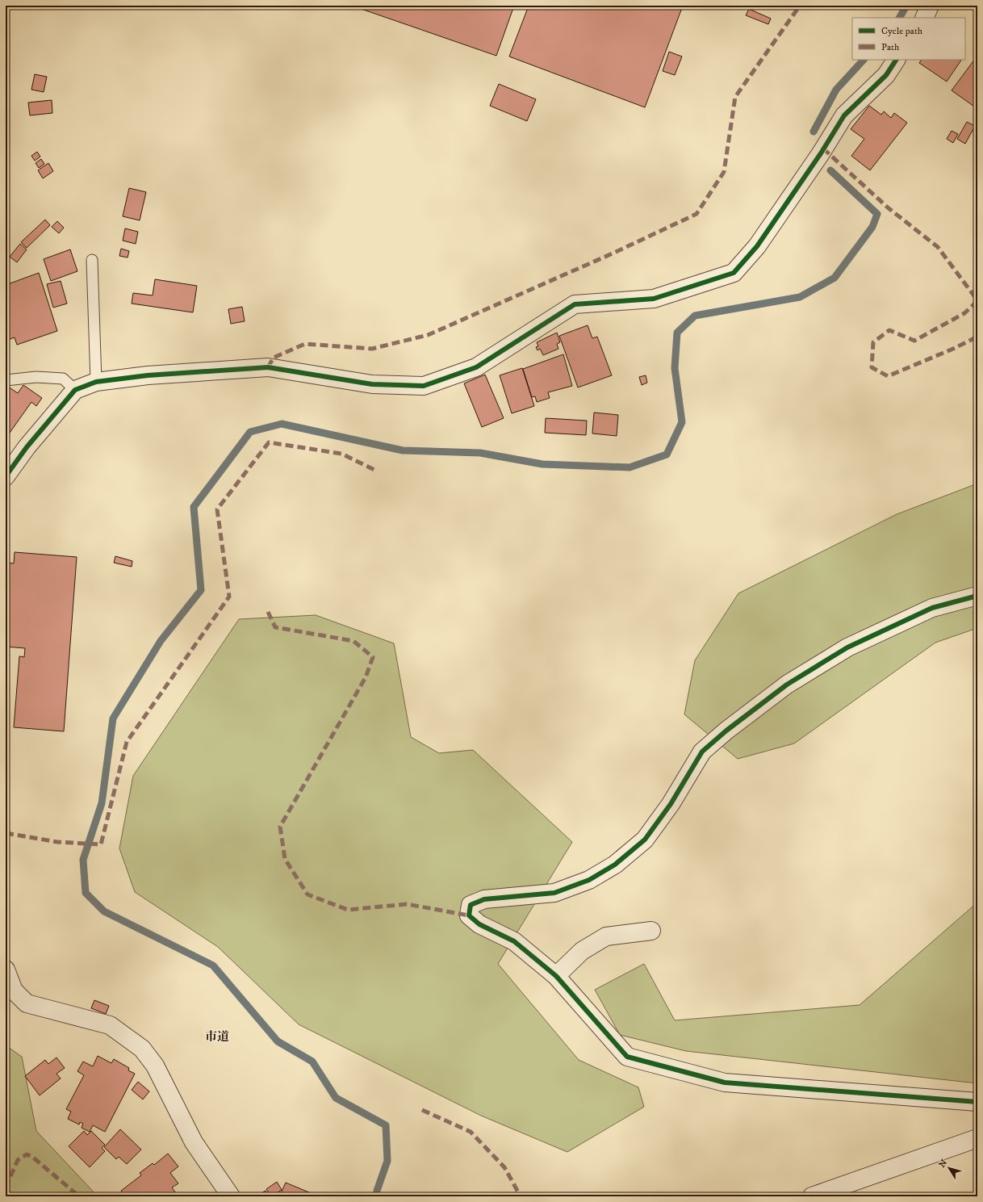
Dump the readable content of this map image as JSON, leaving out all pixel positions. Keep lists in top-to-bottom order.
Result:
{
  "districts": ["市道"],
  "legend": ["Cycle path", "Path"],
  "north": "top left"
}
